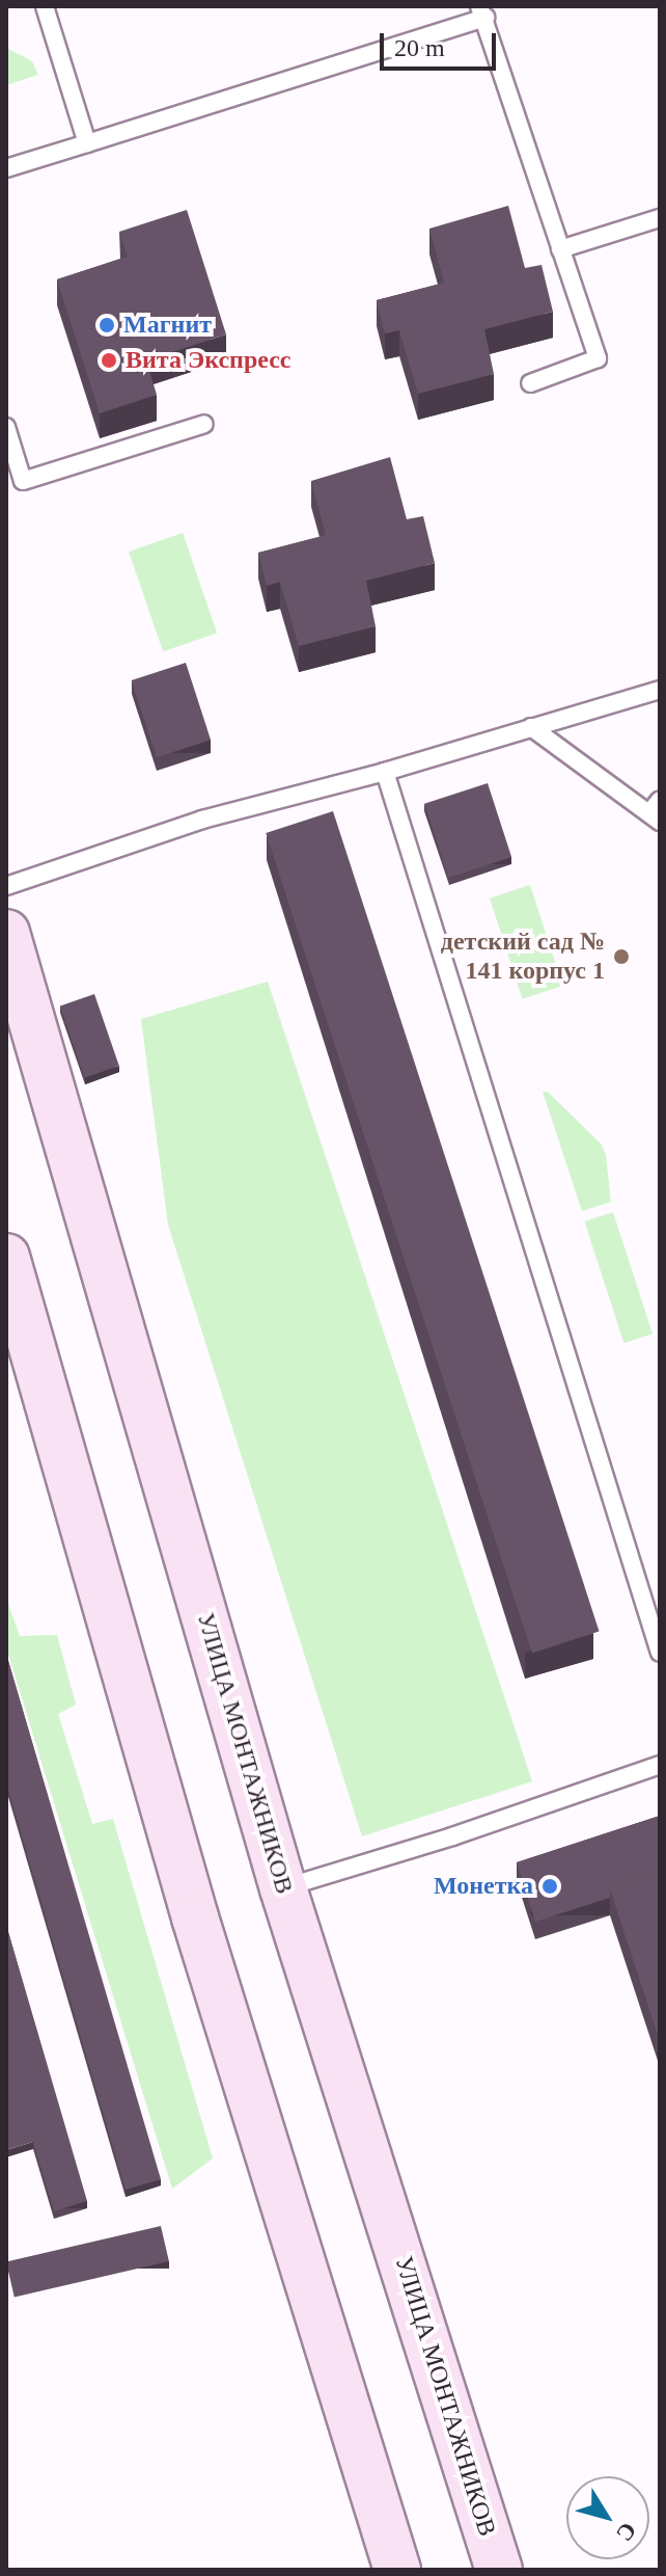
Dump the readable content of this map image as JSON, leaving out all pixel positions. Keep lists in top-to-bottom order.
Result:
{
  "streets": {
    "main road": ["УЛИЦА МОНТАЖНИКОВ"]
  },
  "places": [
    "Магнит",
    "Вита Экспресс",
    "детский сад № 141 корпус 1",
    "Монетка"
  ],
  "scale_bar": "20 m",
  "north": "bottom right"
}
